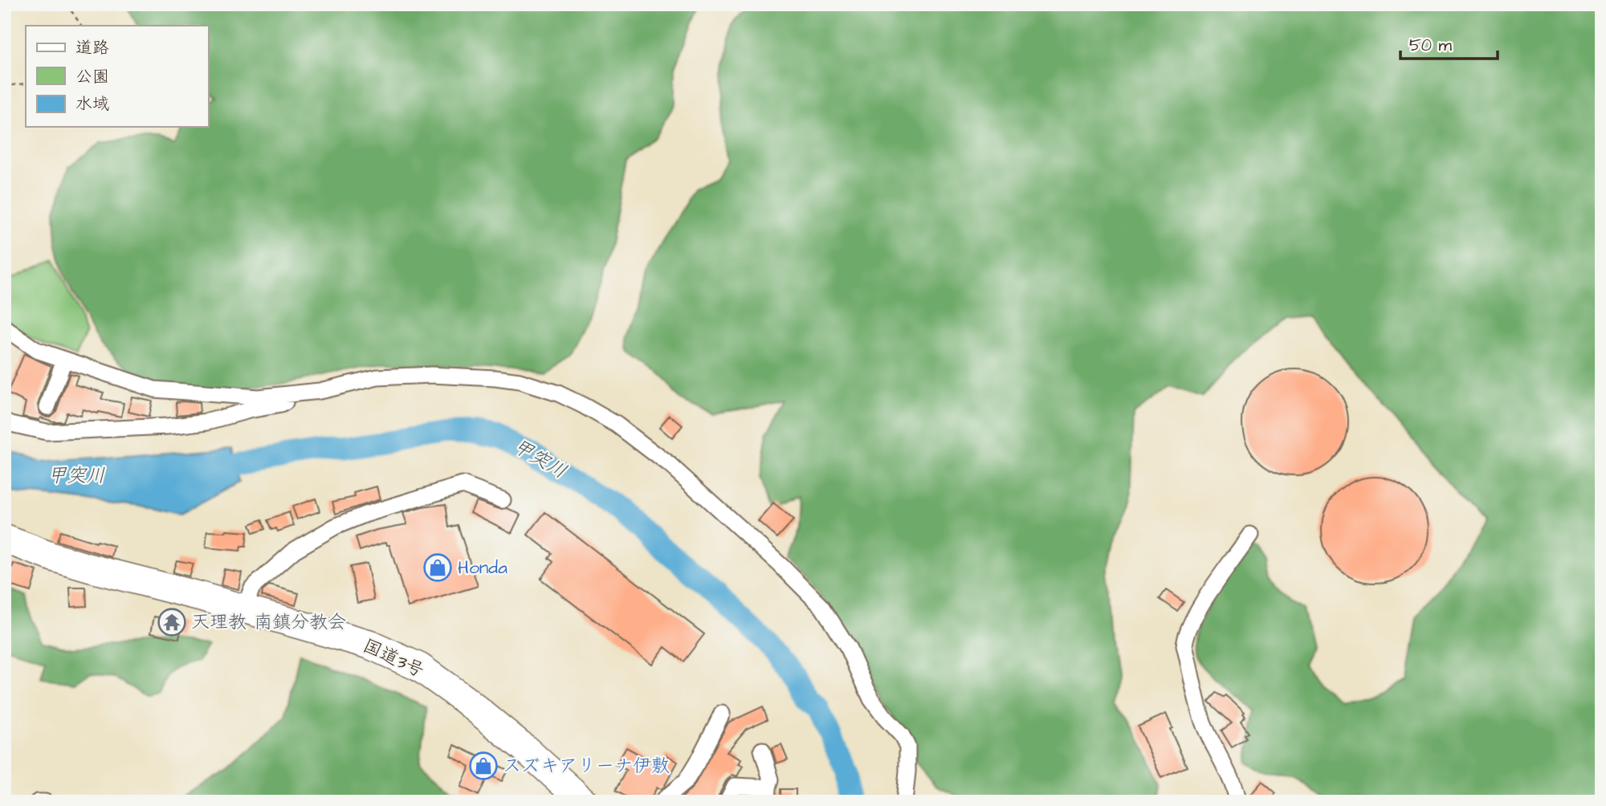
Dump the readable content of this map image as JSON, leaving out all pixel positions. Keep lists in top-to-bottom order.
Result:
{
  "streets": {
    "highway": ["国道3号"]
  },
  "water": ["甲突川"],
  "places": {
    "shop": ["Honda", "スズキアリーナ伊敷"],
    "temple": ["天理教 南鎮分教会"]
  },
  "legend": ["道路", "公園", "水域"],
  "scale_bar": "50 m"
}
